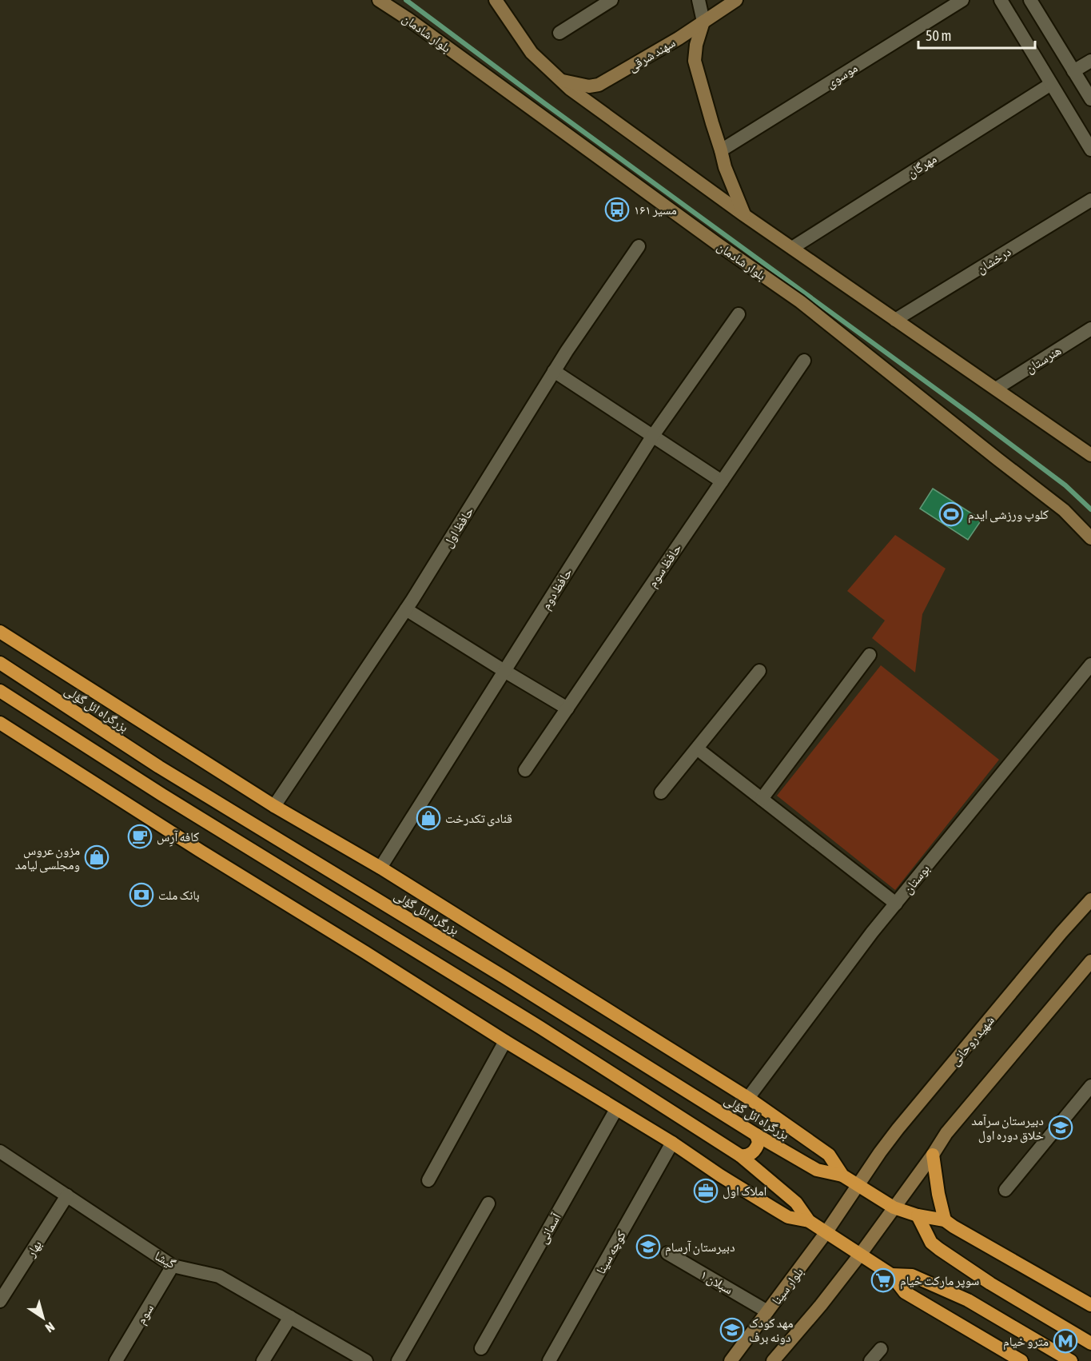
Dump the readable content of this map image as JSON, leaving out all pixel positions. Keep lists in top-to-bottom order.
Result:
{
  "streets": {
    "highway": ["بزرگراه ائل گؤلی"],
    "main road": [
      "بلوار شادمان",
      "سهند شرقی",
      "شهید روحانی",
      "بلوار سینا"
    ],
    "street": [
      "موسوی",
      "مهرگان",
      "درخشان",
      "هنرستان",
      "حافظ اول",
      "حافظ سوم",
      "حافظ دوم",
      "بوستان",
      "آسمانی",
      "بهار",
      "کوچه سینا",
      "گیشا",
      "سبلان ۱",
      "سوم"
    ]
  },
  "crossings": [
    ["شهید روحانی", "بلوار سینا"],
    ["بهار", "گیشا"],
    ["گیشا", "سوم"],
    ["سبلان ۱", "بلوار سینا"]
  ],
  "places": {
    "bus stop": ["مسیر ۱۶۱"],
    "sports": ["کلوپ ورزشی ایدم"],
    "shop": ["قنادی تکدرخت", "مزون عروس ومجلسی لیامد"],
    "cafe": ["کافه آرِس"],
    "bank": ["بانک ملت"],
    "school or university": ["دبیرستان سرآمد خلاق دوره اول", "دبیرستان آرسام", "مهد کودک دونه برف"],
    "office": ["املاک اول"],
    "supermarket": ["سوپر مارکت خیام"],
    "metro station": ["مترو خیام"]
  },
  "scale_bar": "50 m",
  "north": "bottom right"
}
